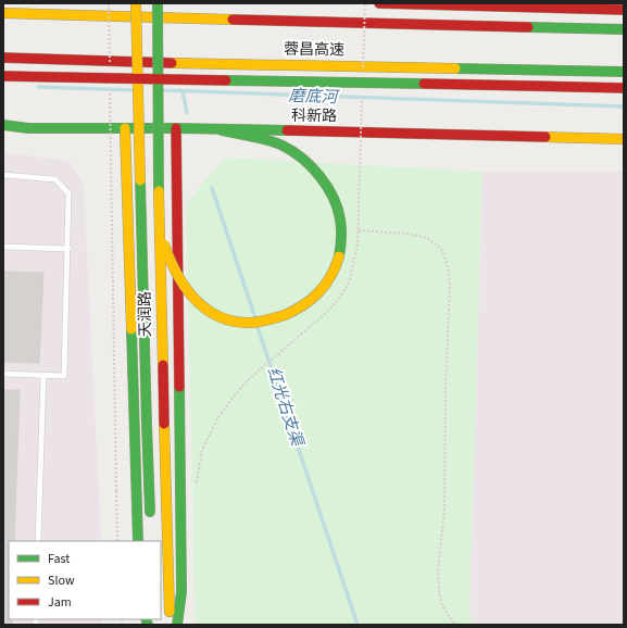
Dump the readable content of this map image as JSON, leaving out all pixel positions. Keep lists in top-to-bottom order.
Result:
{
  "streets": {
    "main road": ["蓉昌高速", "科新路", "天润路"]
  },
  "water": ["磨底河", "红光右支渠"],
  "legend": ["Fast", "Slow", "Jam"]
}
